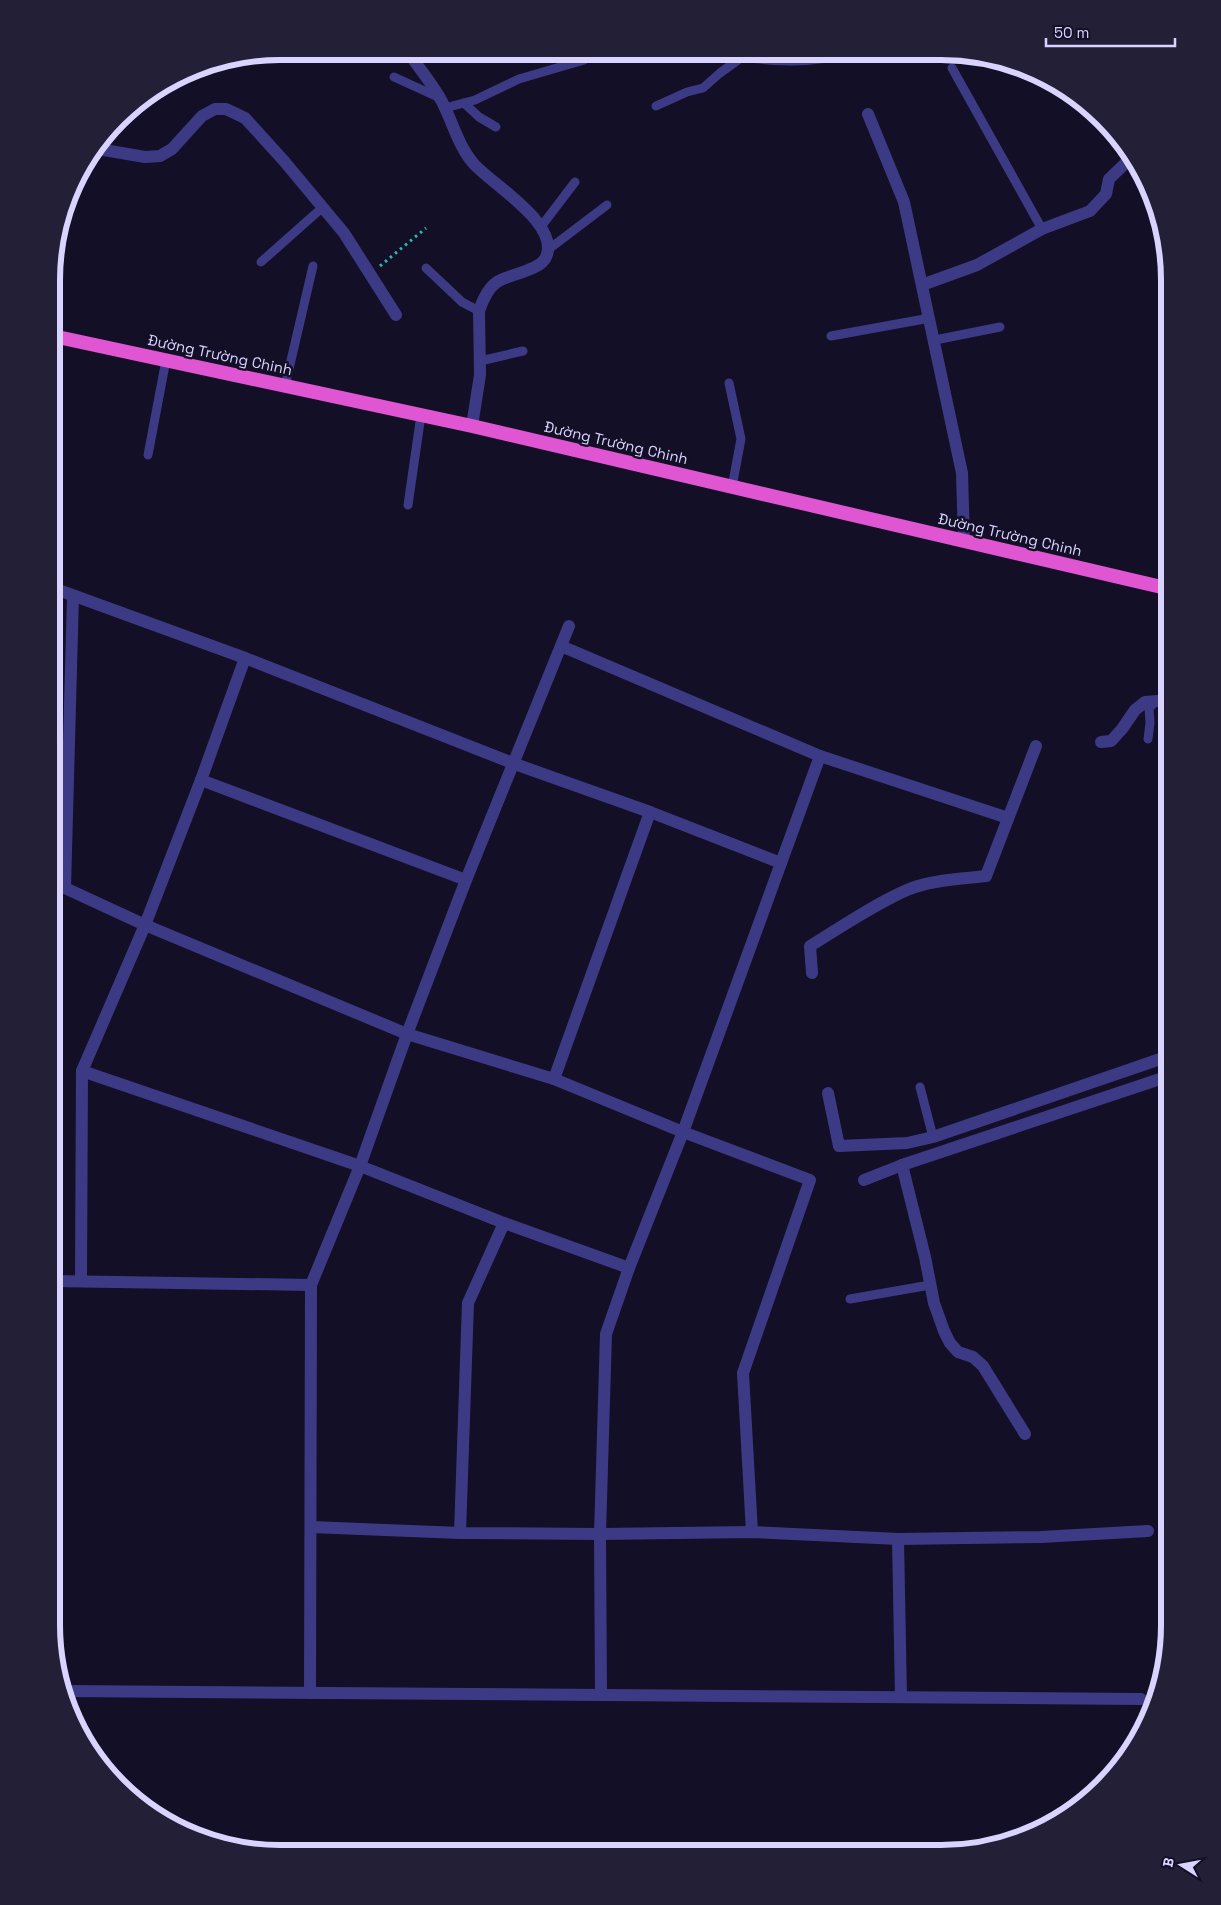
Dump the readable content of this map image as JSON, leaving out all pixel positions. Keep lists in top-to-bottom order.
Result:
{
  "streets": {
    "highway": ["Đường Trường Chinh"]
  },
  "scale_bar": "50 m",
  "north": "left"
}
